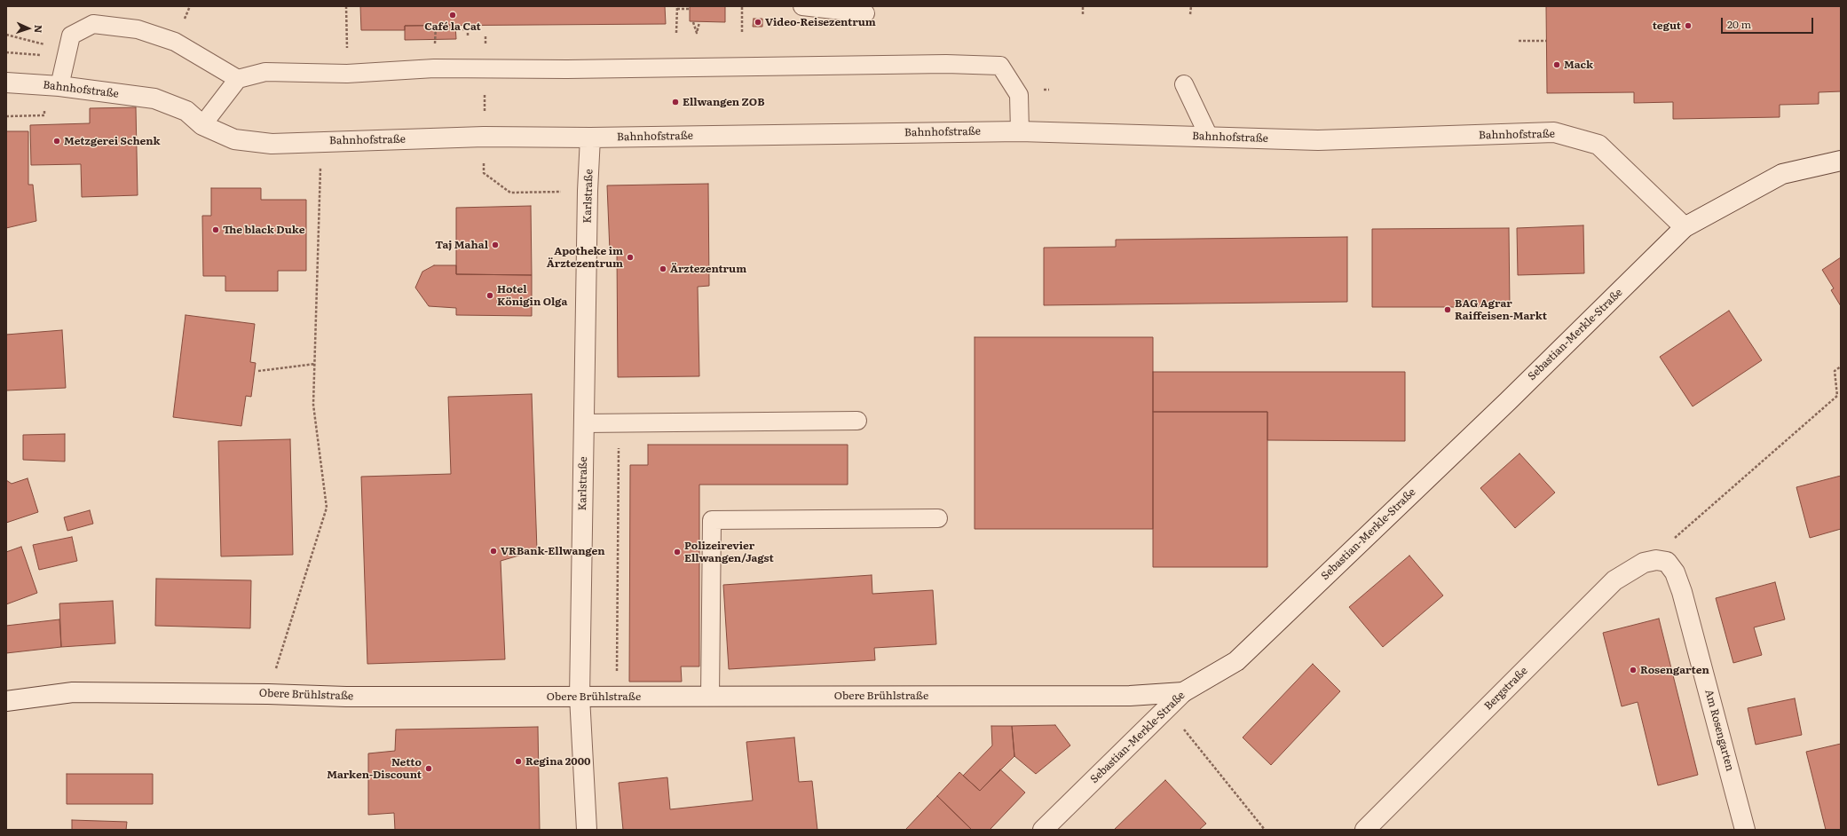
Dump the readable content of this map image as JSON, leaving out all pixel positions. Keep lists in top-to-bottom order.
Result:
{
  "streets": {
    "street": [
      "Bahnhofstraße",
      "Karlstraße",
      "Sebastian-Merkle-Straße",
      "Bergstraße",
      "Obere Brühlstraße",
      "Am Rosengarten"
    ]
  },
  "crossings": [
    ["Bahnhofstraße", "Karlstraße"],
    ["Bahnhofstraße", "Sebastian-Merkle-Straße"],
    ["Karlstraße", "Obere Brühlstraße"],
    ["Sebastian-Merkle-Straße", "Obere Brühlstraße"],
    ["Bergstraße", "Am Rosengarten"]
  ],
  "places": [
    "Café la Cat",
    "Video-Reisezentrum",
    "tegut",
    "Mack",
    "Ellwangen ZOB",
    "Metzgerei Schenk",
    "The black Duke",
    "Taj Mahal",
    "Apotheke im Ärztezentrum",
    "Ärztezentrum",
    "Hotel Königin Olga",
    "BAG Agrar Raiffeisen-Markt",
    "VRBank-Ellwangen",
    "Polizeirevier Ellwangen/Jagst",
    "Rosengarten",
    "Regina 2000",
    "Netto Marken-Discount"
  ],
  "scale_bar": "20 m",
  "north": "right"
}
